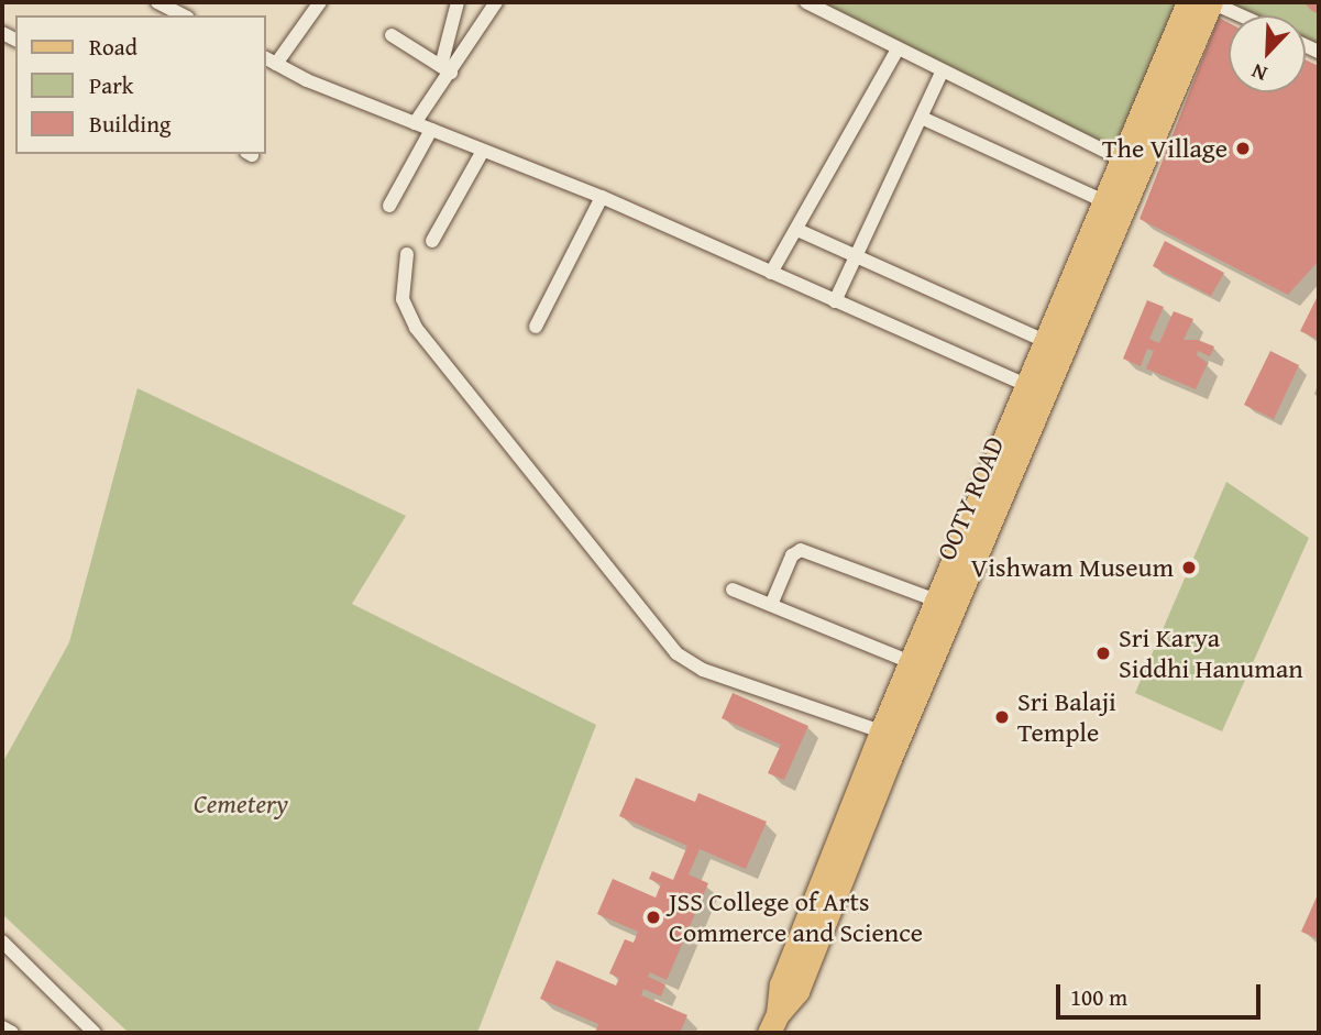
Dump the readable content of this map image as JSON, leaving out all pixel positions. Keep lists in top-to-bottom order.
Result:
{
  "streets": {
    "main road": ["OOTY ROAD"]
  },
  "parks": ["Cemetery"],
  "places": [
    "The Village",
    "Vishwam Museum",
    "Sri Karya Siddhi Hanuman",
    "Sri Balaji Temple",
    "JSS College of Arts Commerce and Science"
  ],
  "legend": ["Road", "Park", "Building"],
  "scale_bar": "100 m",
  "north": "bottom left"
}
